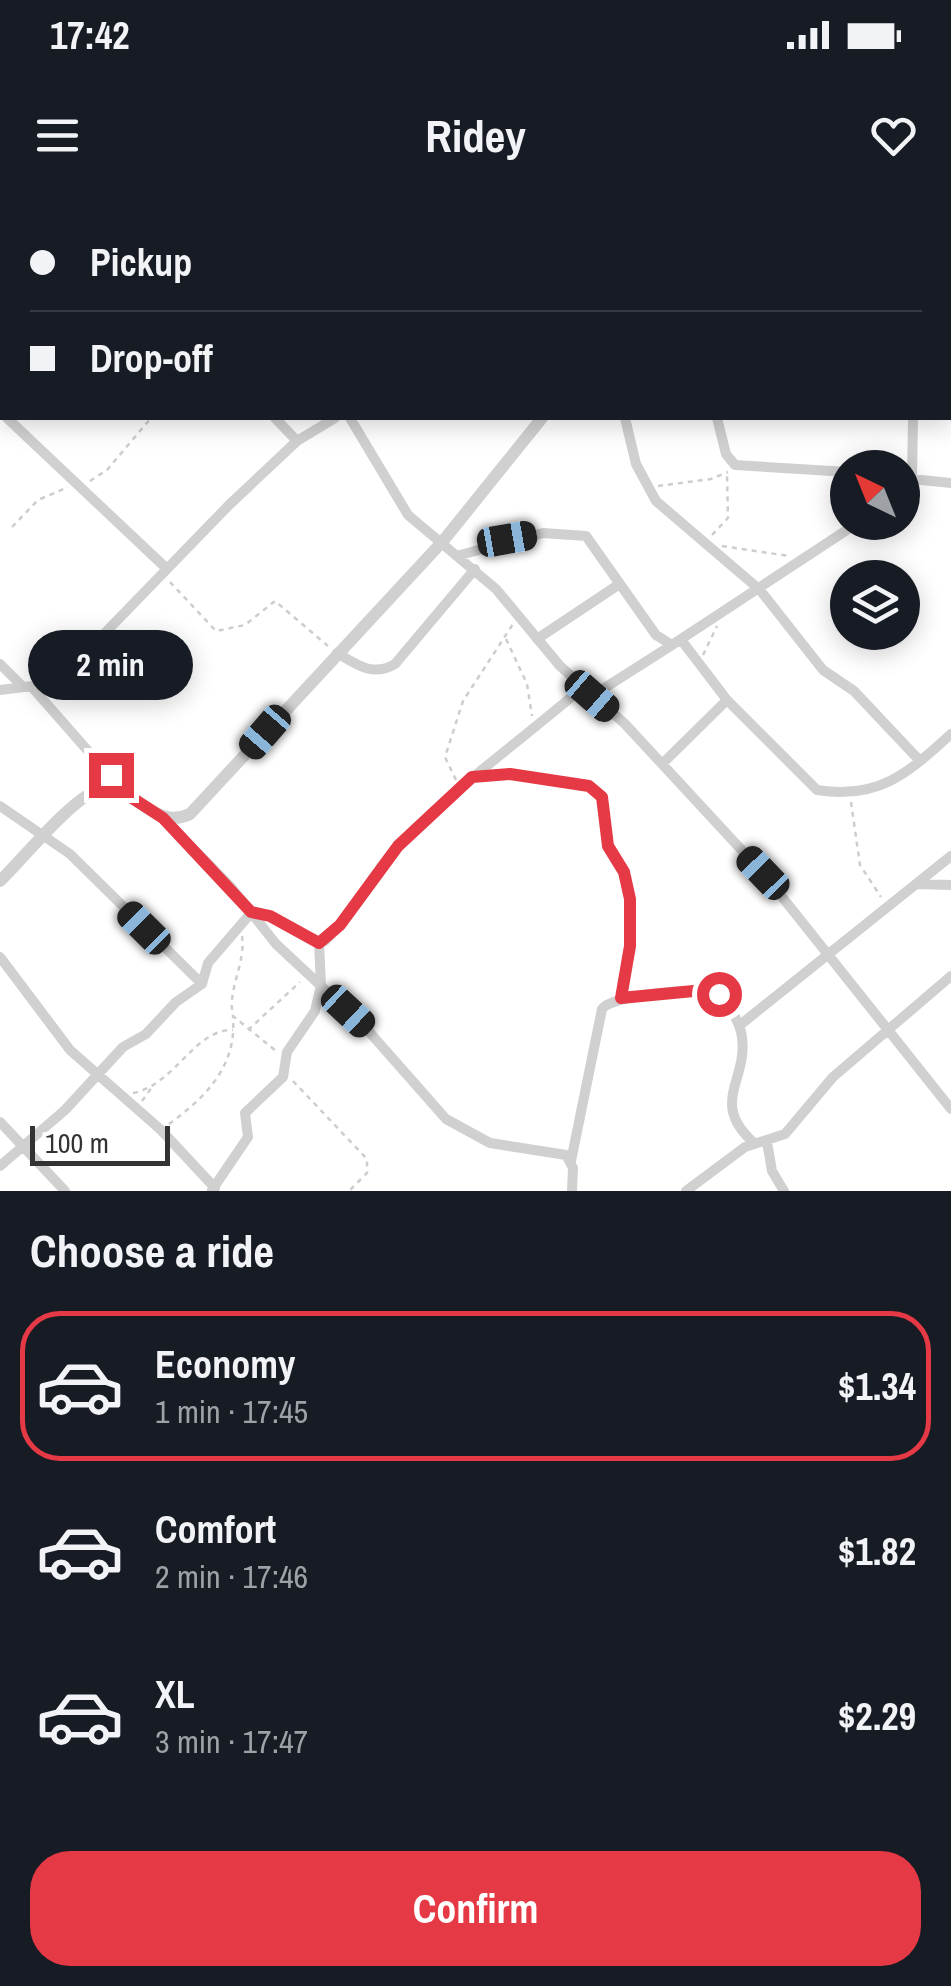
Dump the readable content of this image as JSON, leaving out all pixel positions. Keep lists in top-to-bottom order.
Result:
{
  "scale_bar": "100 m",
  "north": "top left",
  "page": {
    "status": "17:42",
    "header": "Ridey",
    "banner": ["Pickup", "Drop-off"],
    "bubble": "2 min",
    "scale": "100 m",
    "heading": "Choose a ride",
    "list": [
      {
        "name": "Economy",
        "note": "1 min · 17:45",
        "value": "$1.34"
      },
      {
        "name": "Comfort",
        "note": "2 min · 17:46",
        "value": "$1.82"
      },
      {
        "name": "XL",
        "note": "3 min · 17:47",
        "value": "$2.29"
      }
    ],
    "buttons": "Confirm"
  }
}
